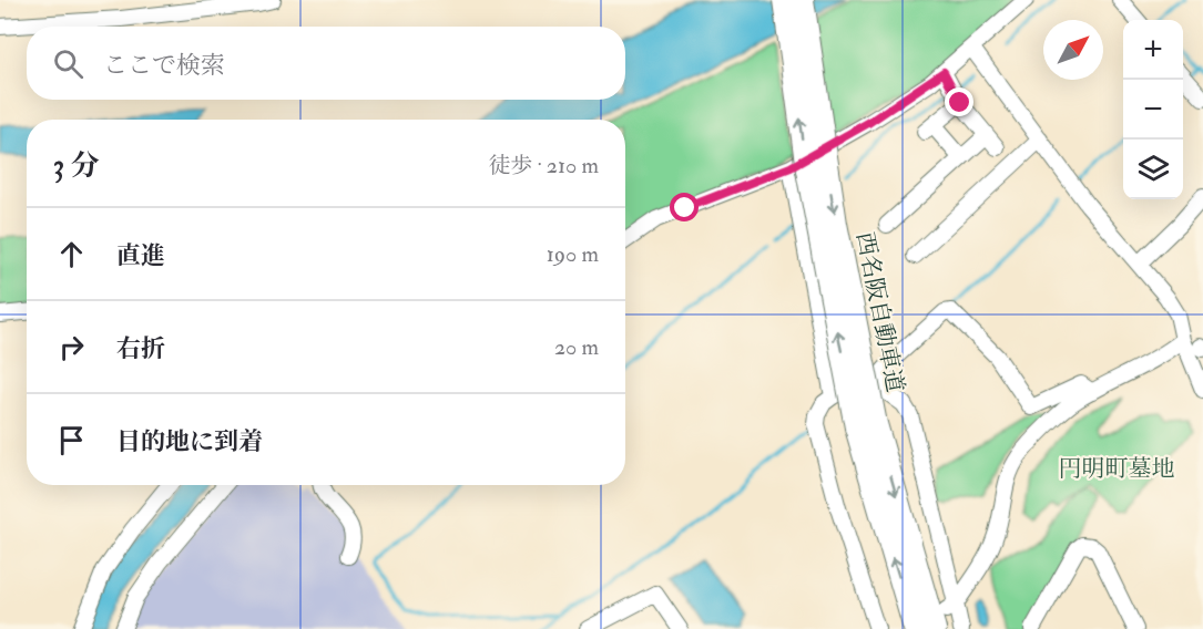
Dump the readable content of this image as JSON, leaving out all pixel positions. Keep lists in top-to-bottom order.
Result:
{
  "streets": {
    "highway": ["西名阪自動車道"]
  },
  "parks": ["円明町墓地"],
  "north": "top right",
  "page": {
    "map_buttons": ["+", "−"],
    "search": "ここで検索",
    "heading": ["3 分", "徒歩 · 210 m"],
    "list": [
      ["直進", "190 m"],
      ["右折", "20 m"],
      "目的地に到着"
    ]
  }
}
